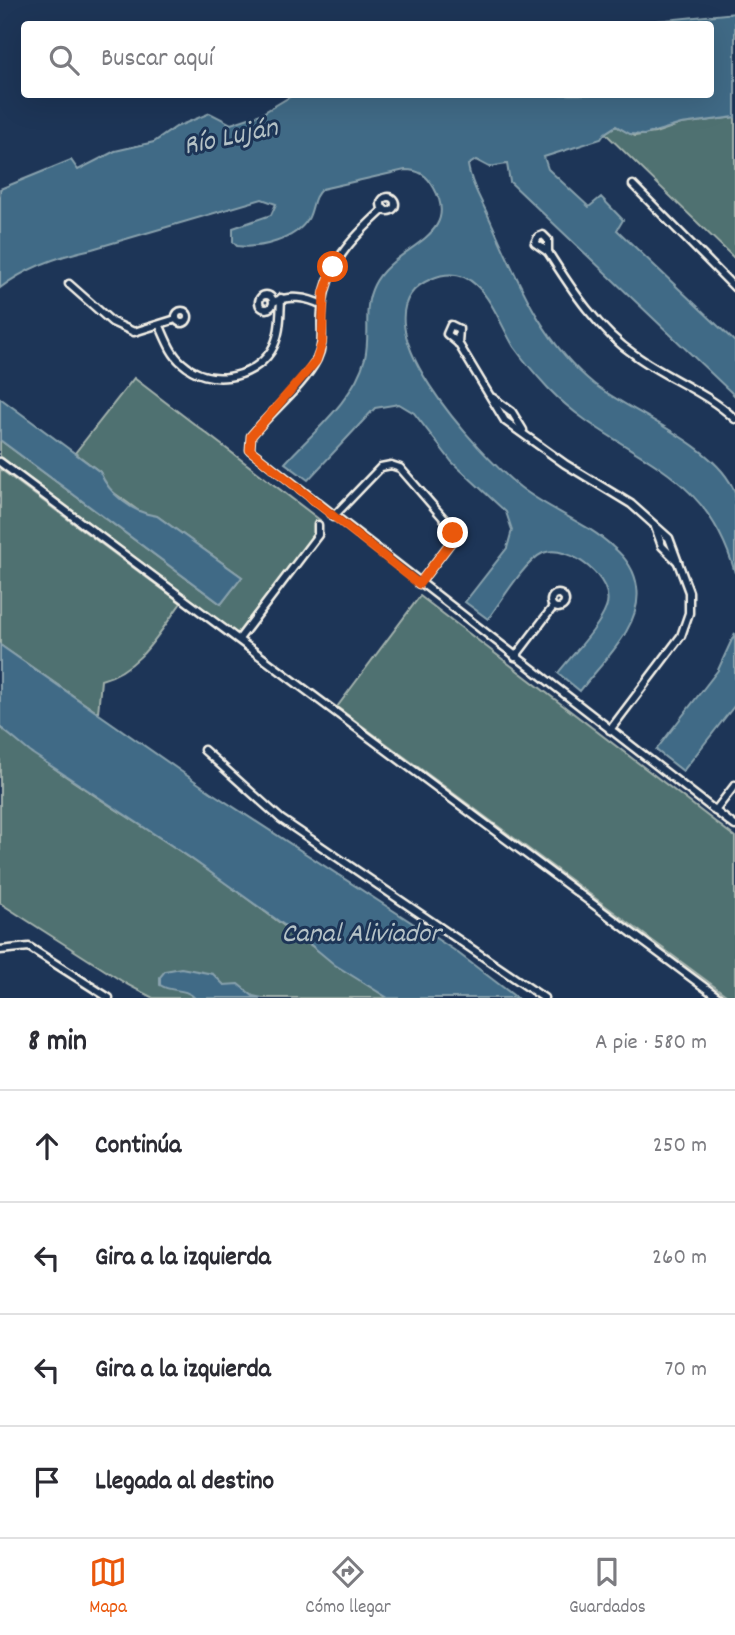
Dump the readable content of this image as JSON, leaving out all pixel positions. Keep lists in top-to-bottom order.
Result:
{
  "water": ["Río Luján", "Canal Aliviador"],
  "page": {
    "search": "Buscar aquí",
    "heading": ["8 min", "A pie · 580 m"],
    "list": [
      ["Continúa", "250 m"],
      ["Gira a la izquierda", "260 m"],
      ["Gira a la izquierda", "70 m"],
      "Llegada al destino"
    ],
    "nav": ["Mapa", "Cómo llegar", "Guardados"]
  }
}
